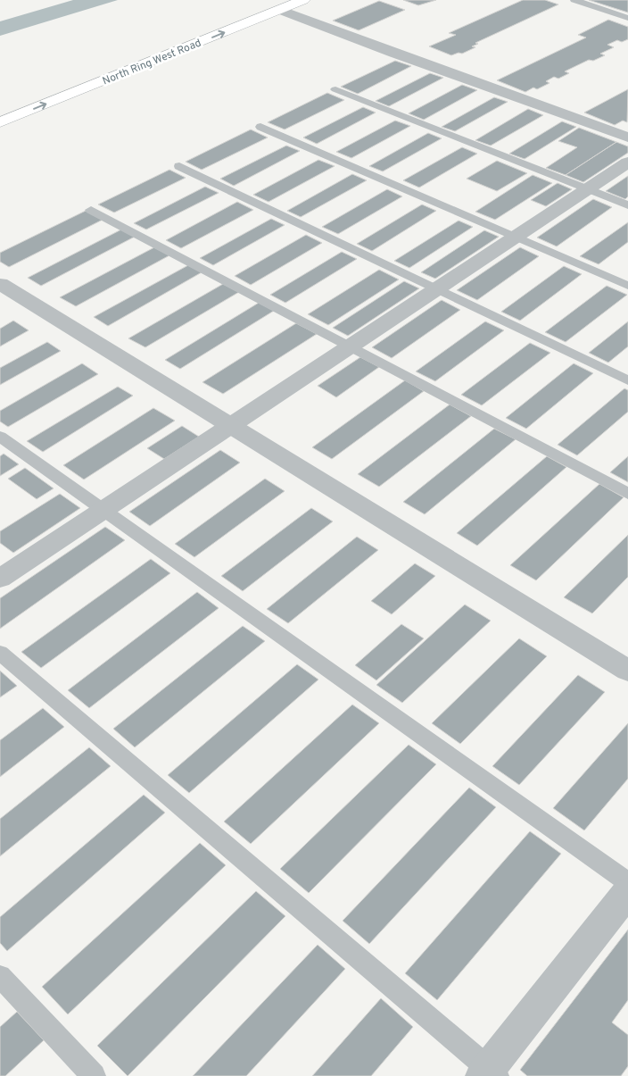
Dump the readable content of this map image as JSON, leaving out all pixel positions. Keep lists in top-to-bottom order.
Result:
{
  "streets": {
    "main road": ["North Ring West Road"]
  }
}
